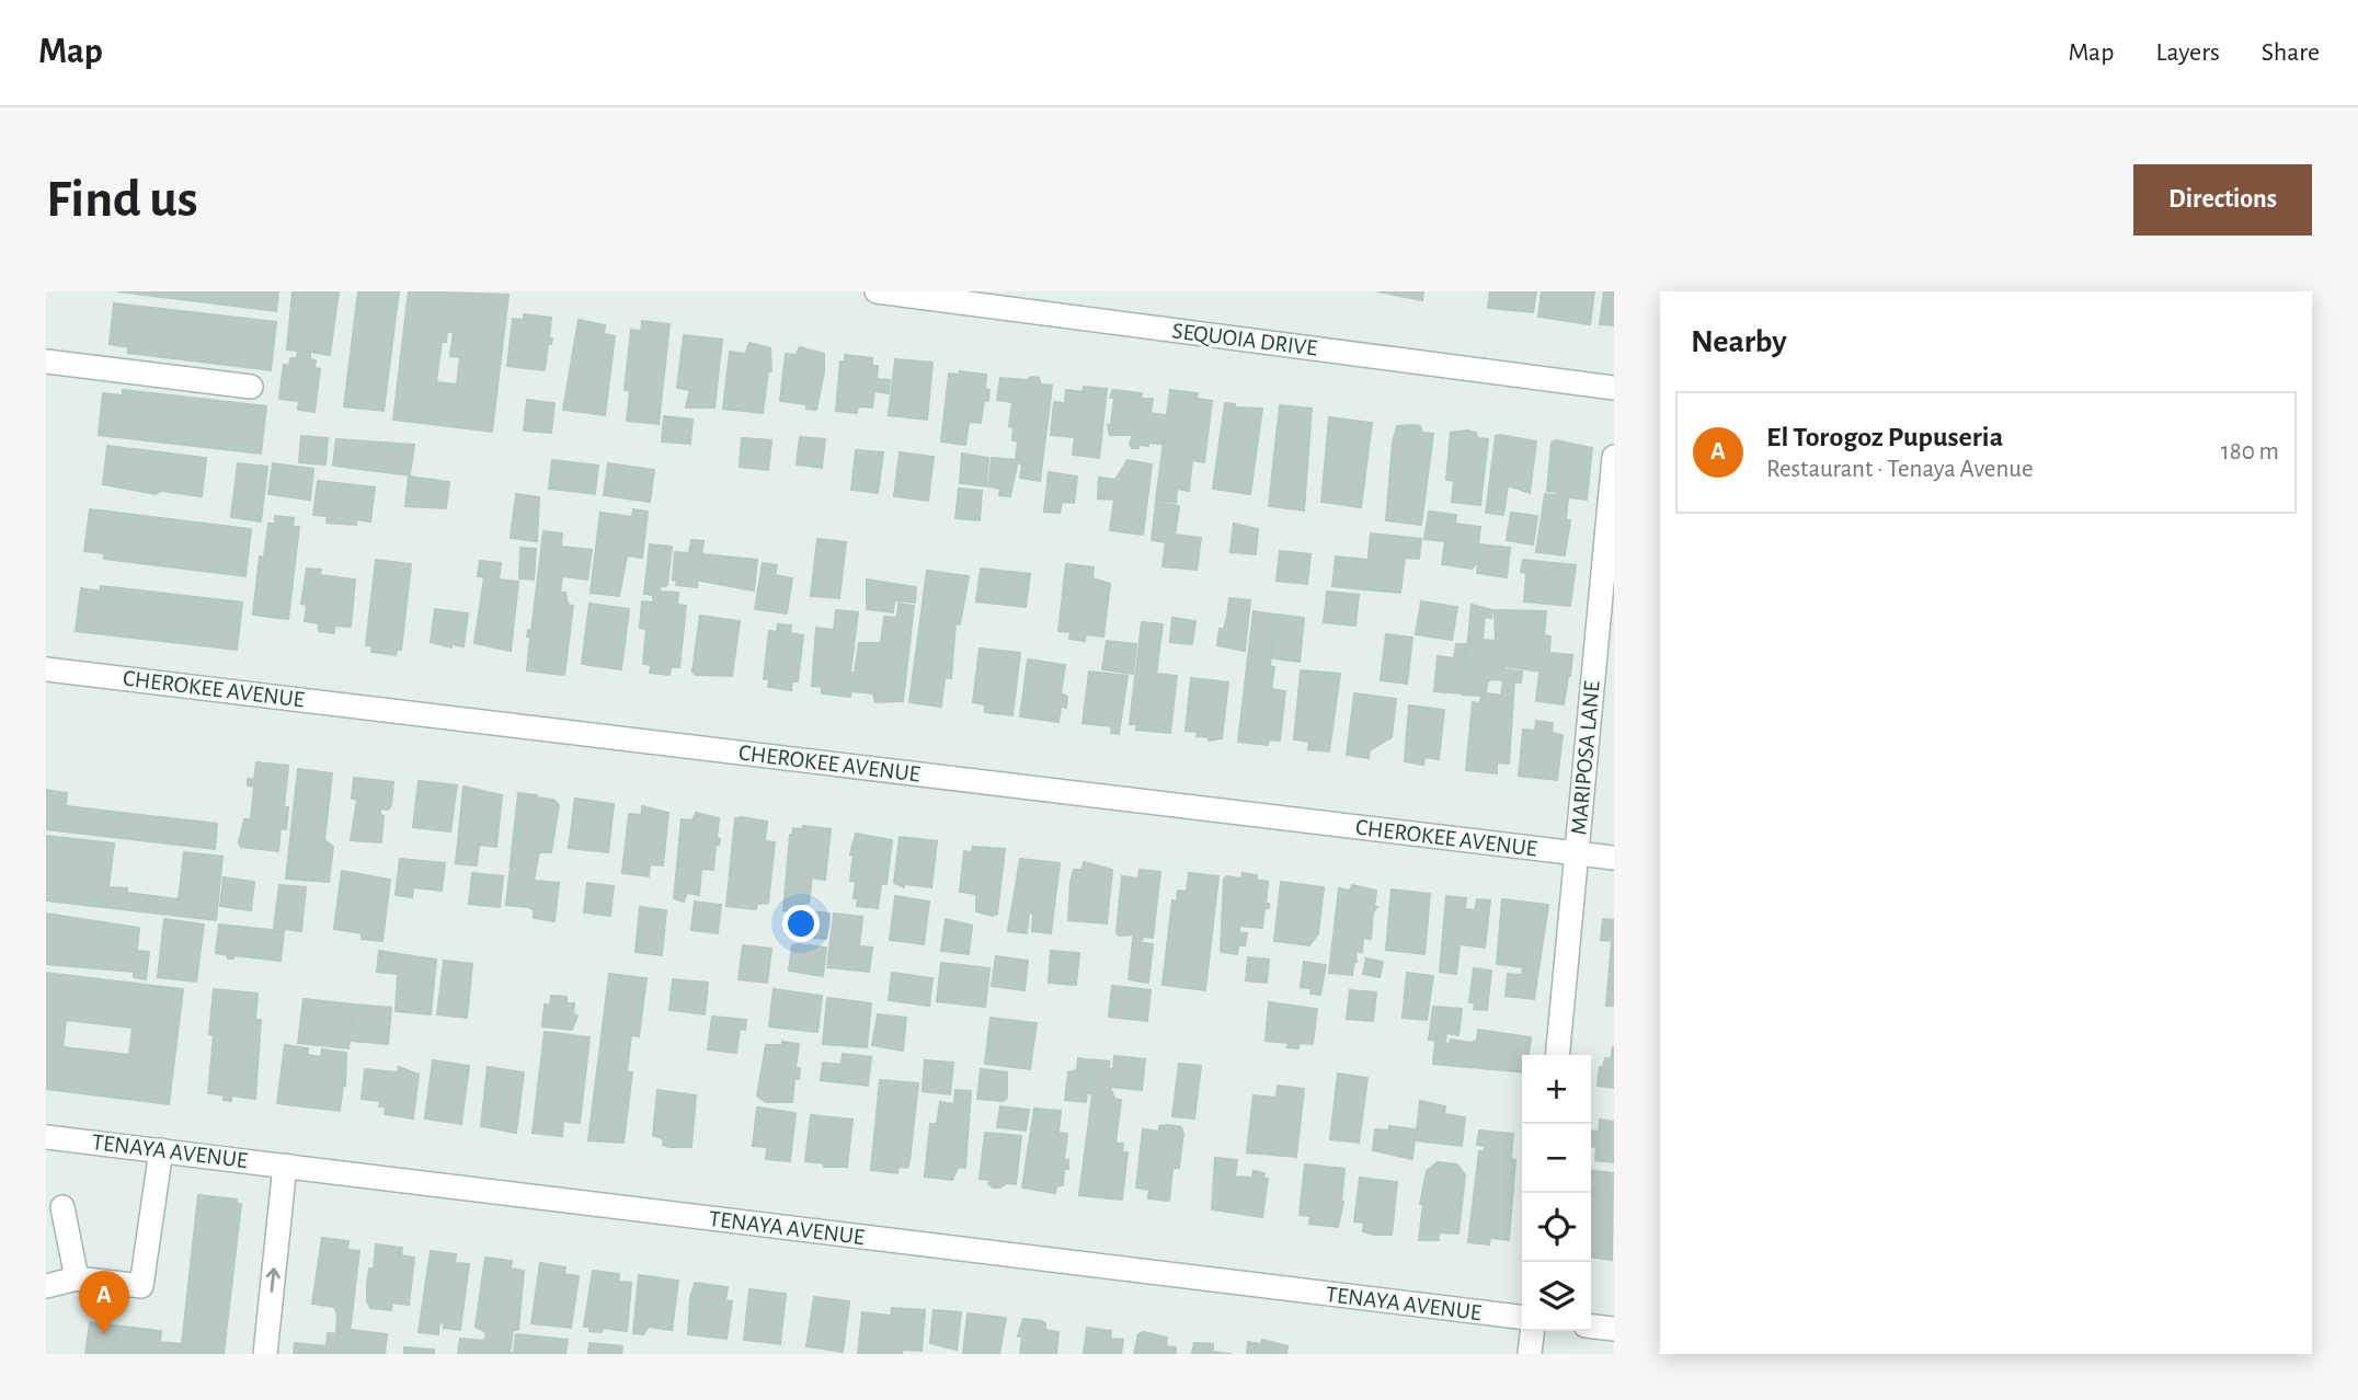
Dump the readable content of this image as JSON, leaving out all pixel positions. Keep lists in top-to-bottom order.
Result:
{
  "streets": {
    "street": [
      "SEQUOIA DRIVE",
      "CHEROKEE AVENUE",
      "MARIPOSA LANE",
      "TENAYA AVENUE"
    ]
  },
  "crossings": [
    ["CHEROKEE AVENUE", "MARIPOSA LANE"]
  ],
  "page": {
    "header": "Map",
    "nav": ["Map", "Layers", "Share"],
    "buttons": "Directions",
    "title": "Find us",
    "heading": "Nearby",
    "list": [
      {
        "mark": "A",
        "name": "El Torogoz Pupuseria",
        "note": "Restaurant · Tenaya Avenue",
        "value": "180 m"
      }
    ],
    "map_buttons": ["+", "−"],
    "pins": "A"
  }
}
